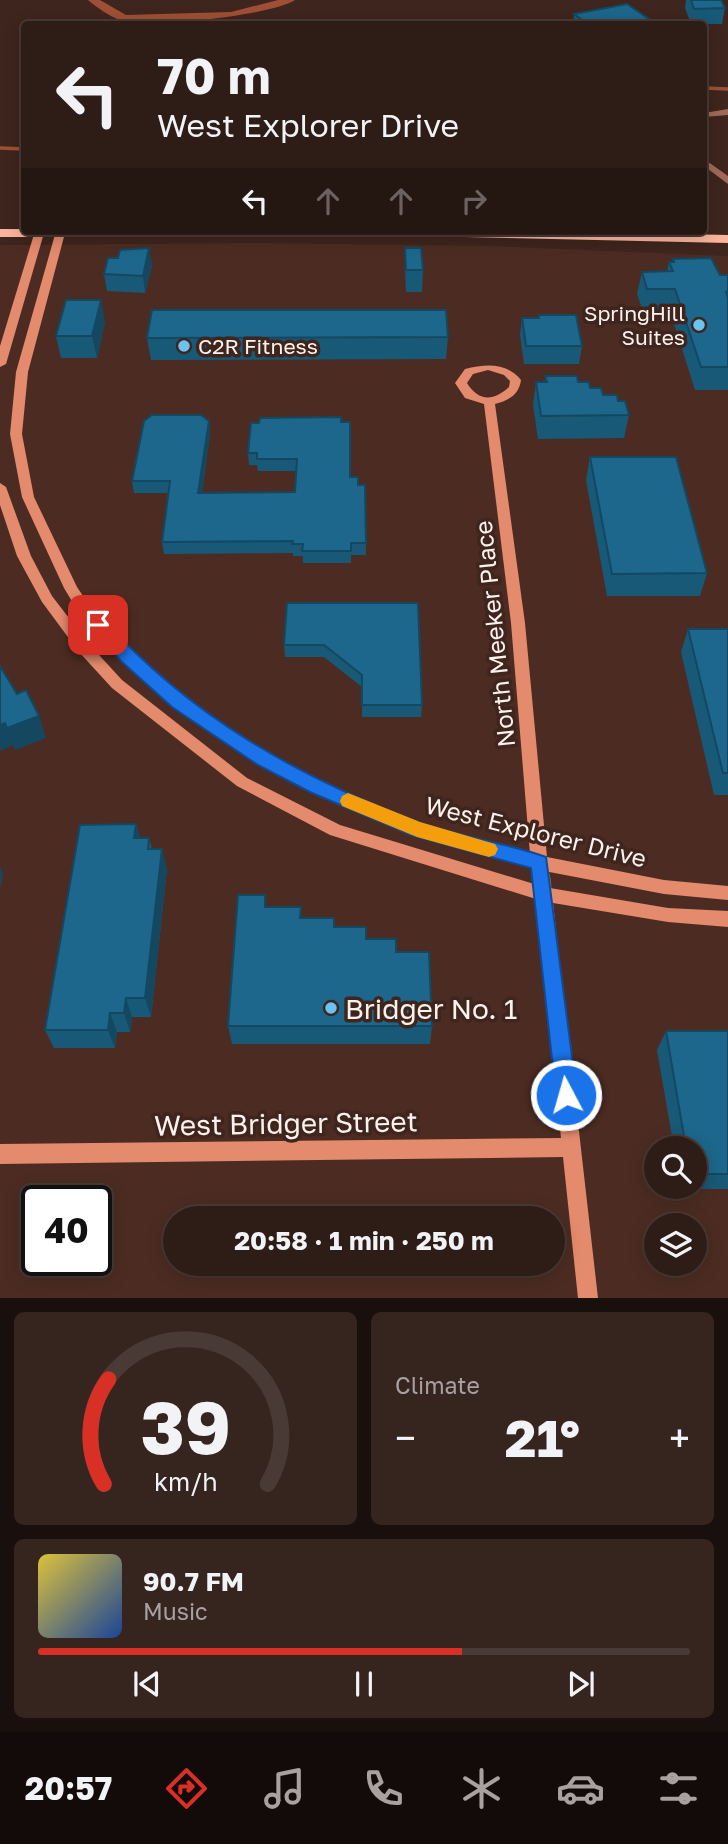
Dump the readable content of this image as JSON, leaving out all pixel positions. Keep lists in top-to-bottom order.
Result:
{
  "streets": {
    "street": ["North Meeker Place", "West Explorer Drive", "West Bridger Street"]
  },
  "crossings": [
    ["North Meeker Place", "West Explorer Drive"]
  ],
  "places": ["SpringHill Suites", "C2R Fitness", "Bridger No. 1"],
  "page": {
    "turn": ["70 m", "West Explorer Drive"],
    "limit": "40",
    "trip": "20:58 · 1 min · 250 m",
    "tile": "Climate",
    "heat": ["−", "21°", "+"],
    "song": ["90.7 FM", "Music"],
    "tabs": "20:57",
    "gauge": ["39", "km/h"]
  }
}
